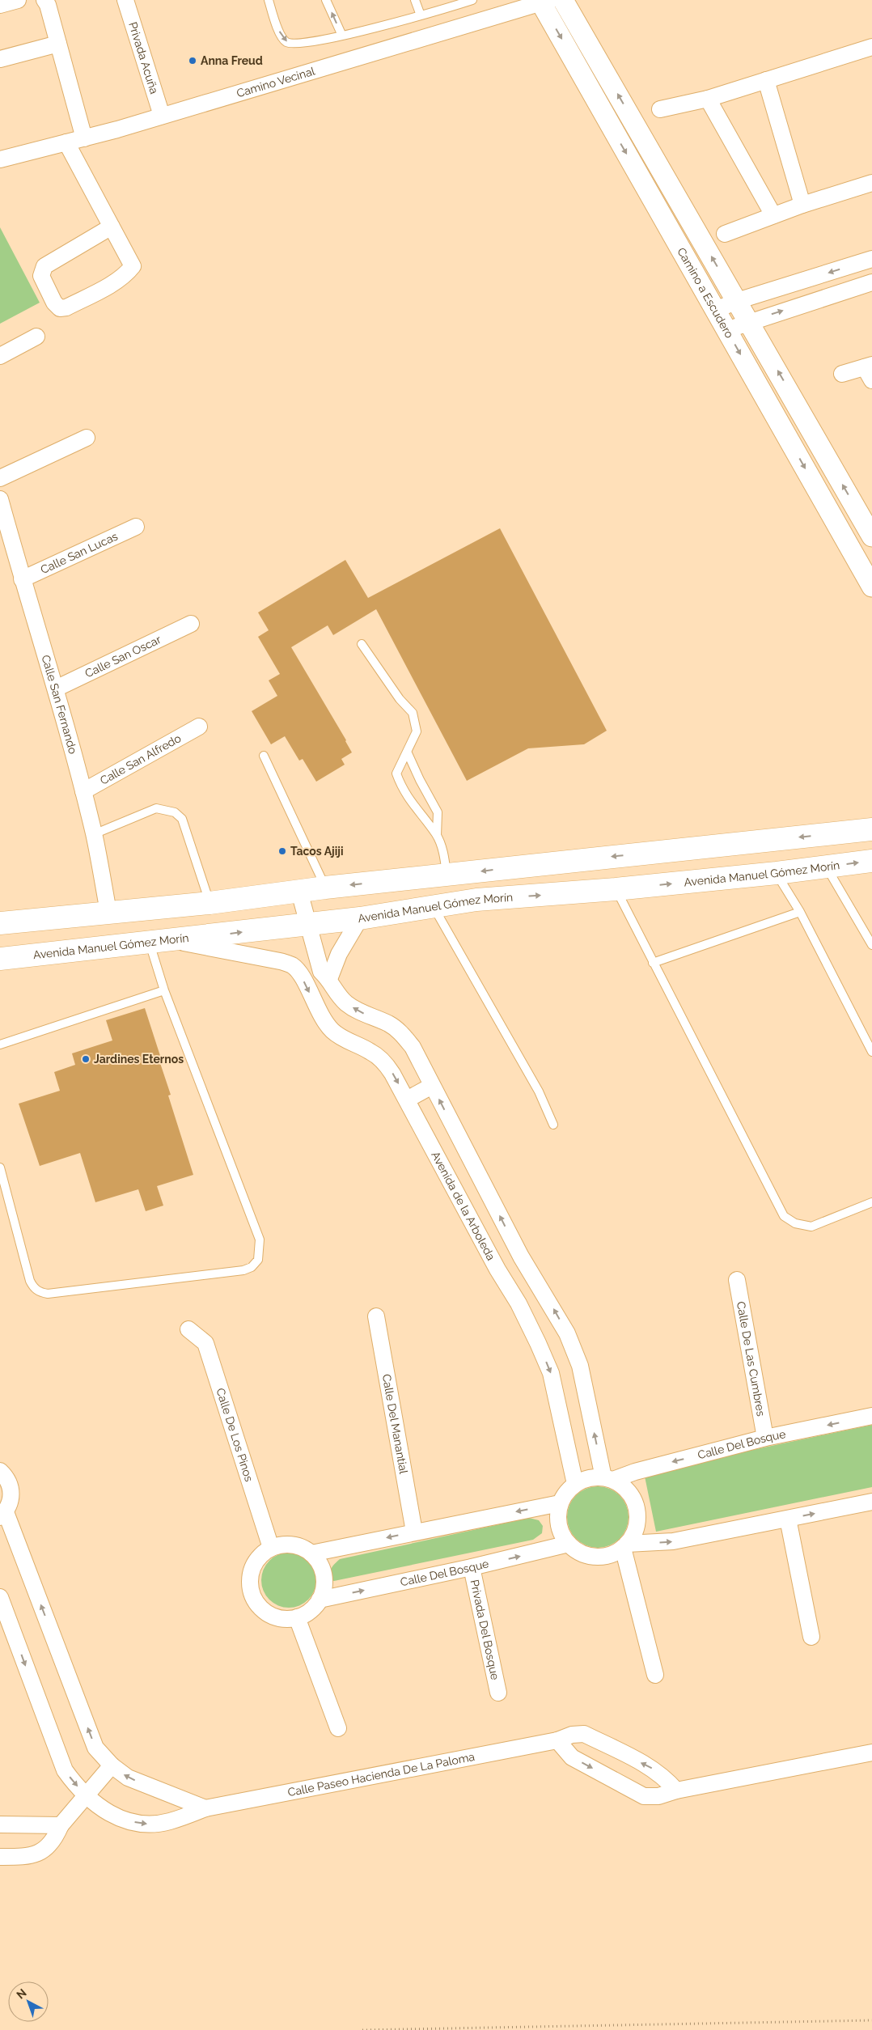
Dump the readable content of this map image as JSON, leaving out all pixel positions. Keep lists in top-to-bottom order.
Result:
{
  "streets": {
    "main road": ["Avenida Manuel Gómez Morín"],
    "street": [
      "Privada Acuña",
      "Camino Vecinal",
      "Camino a Escudero",
      "Calle San Lucas",
      "Calle San Oscar",
      "Calle San Fernando",
      "Calle San Alfredo",
      "Avenida de la Arboleda",
      "Calle De Las Cumbres",
      "Calle Del Manantial",
      "Calle De Los Pinos",
      "Calle Del Bosque",
      "Privada Del Bosque",
      "Calle Paseo Hacienda De La Paloma"
    ]
  },
  "crossings": [
    ["Privada Acuña", "Camino Vecinal"],
    ["Camino Vecinal", "Camino a Escudero"],
    ["Calle San Lucas", "Calle San Fernando"],
    ["Calle San Oscar", "Calle San Fernando"],
    ["Calle San Fernando", "Calle San Alfredo"],
    ["Avenida de la Arboleda", "Calle Del Bosque"],
    ["Calle De Las Cumbres", "Calle Del Bosque"],
    ["Calle De Los Pinos", "Calle Del Bosque"],
    ["Calle Del Bosque", "Privada Del Bosque"]
  ],
  "places": ["Anna Freud", "Tacos Ajiji", "Jardines Eternos"],
  "north": "top left"
}
